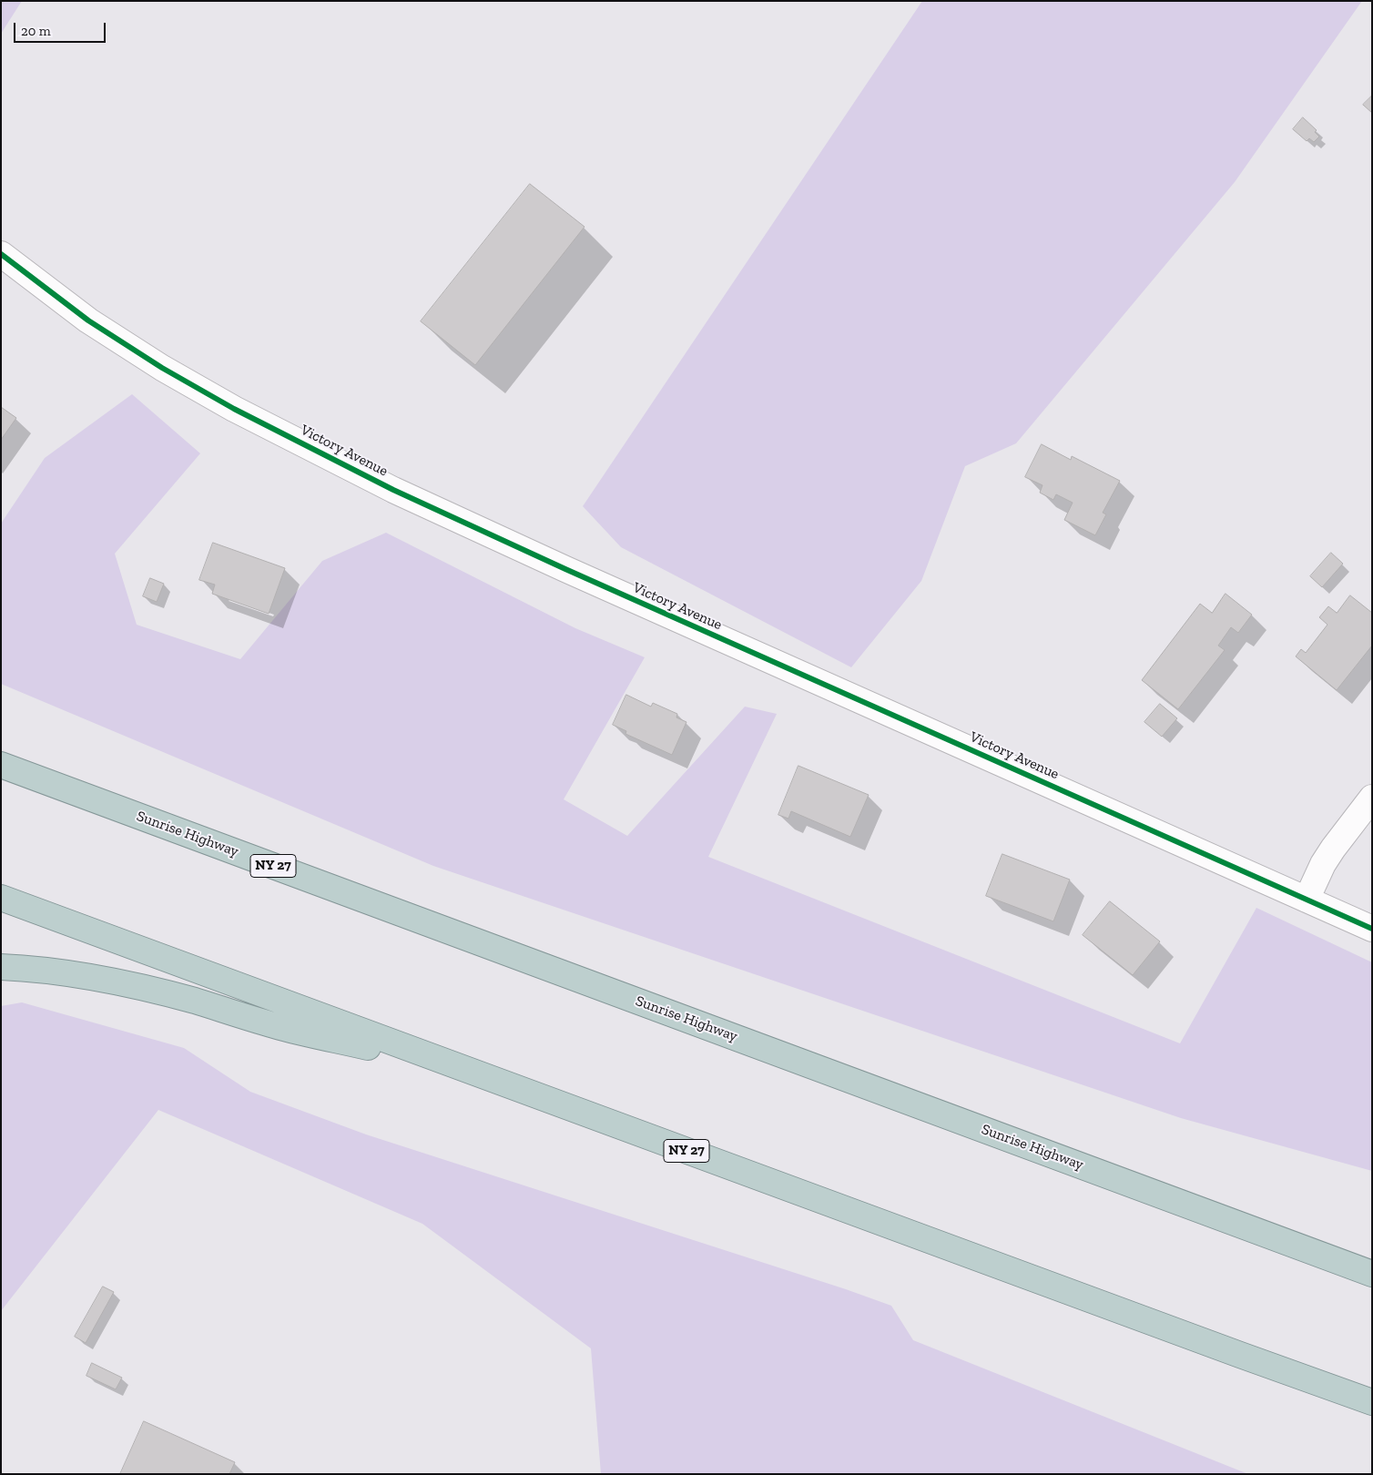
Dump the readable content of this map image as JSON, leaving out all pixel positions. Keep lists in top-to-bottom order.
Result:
{
  "streets": {
    "highway": ["Sunrise Highway", "NY 27"],
    "street": ["Victory Avenue"]
  },
  "scale_bar": "20 m"
}
